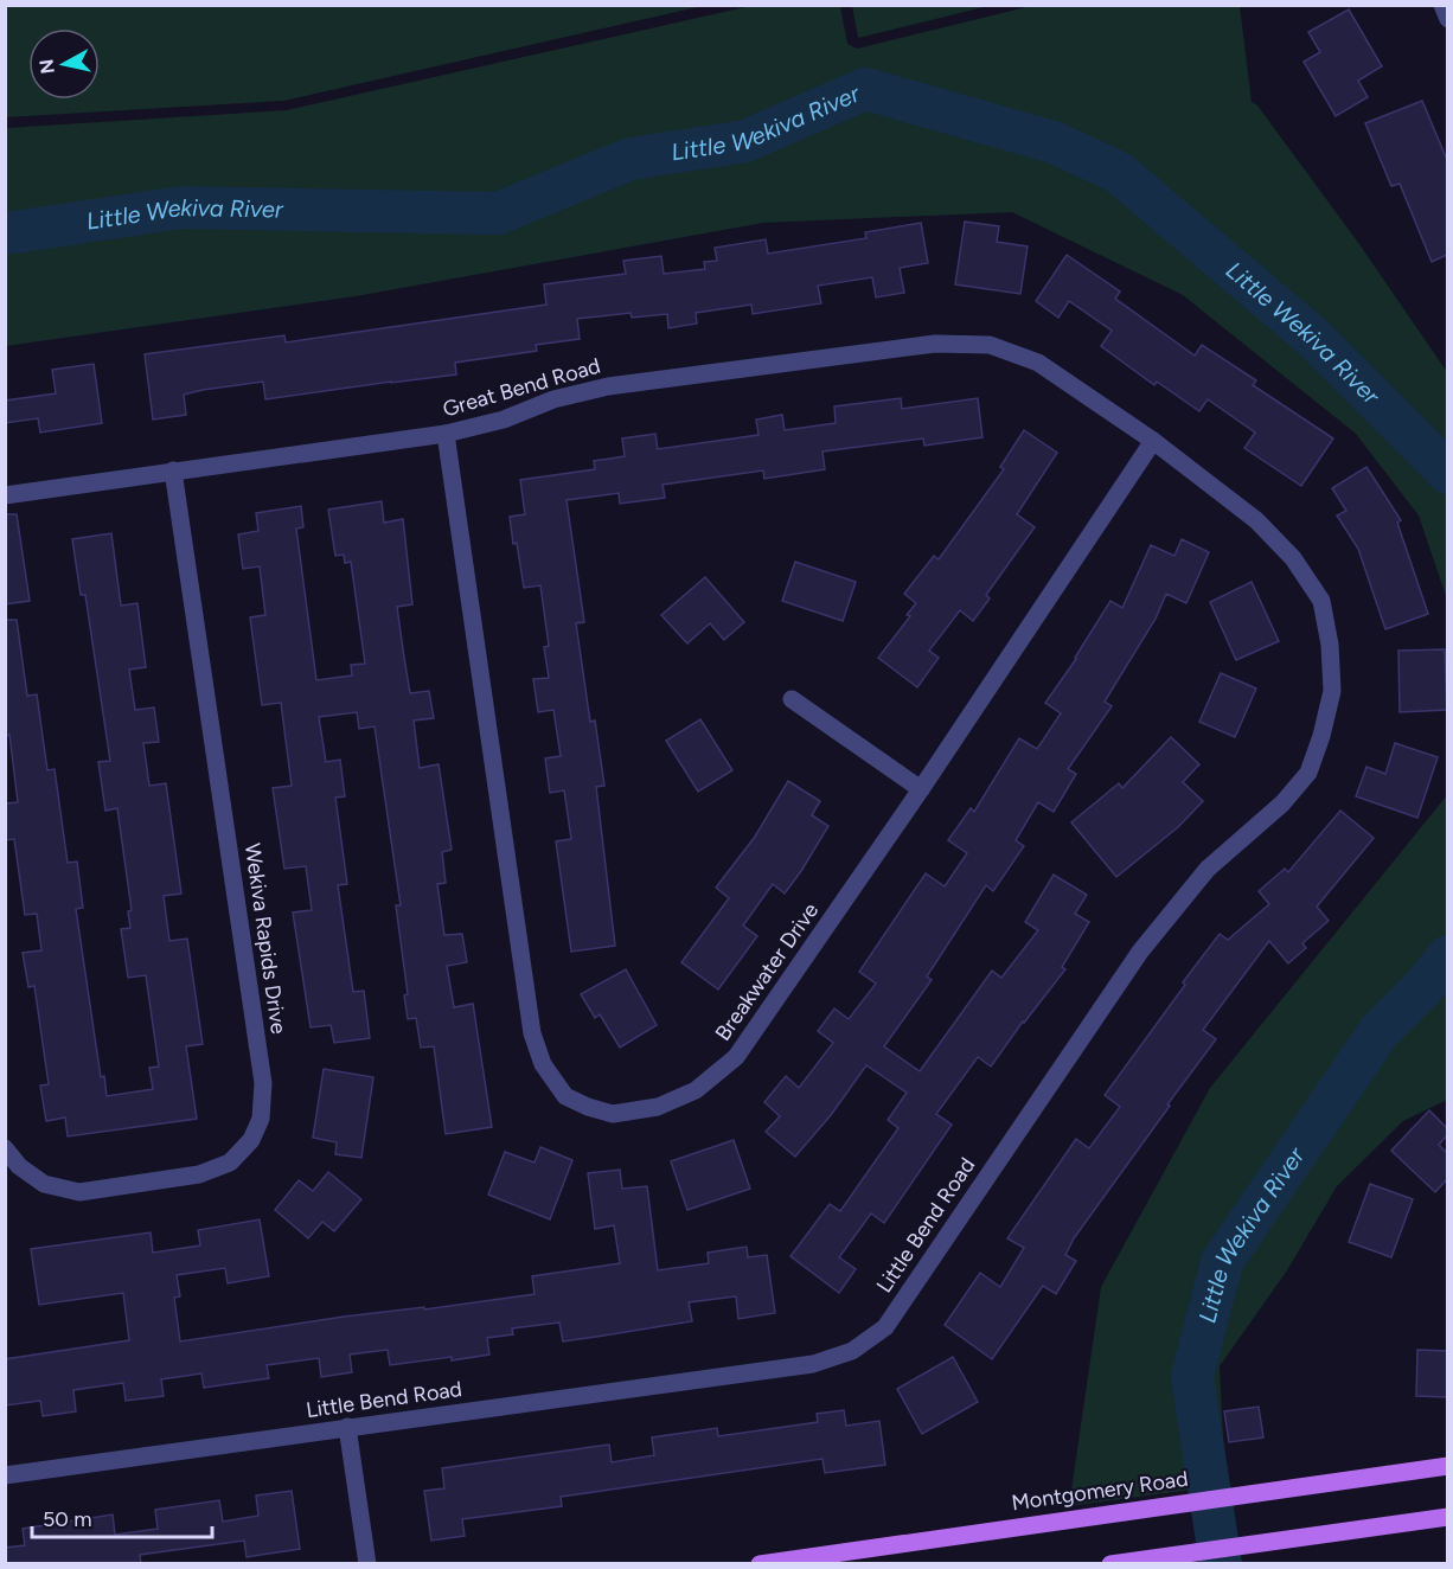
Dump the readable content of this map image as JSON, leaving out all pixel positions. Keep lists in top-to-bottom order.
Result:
{
  "streets": {
    "main road": ["Montgomery Road"],
    "street": [
      "Great Bend Road",
      "Wekiva Rapids Drive",
      "Breakwater Drive",
      "Little Bend Road"
    ]
  },
  "crossings": [
    ["Great Bend Road", "Wekiva Rapids Drive"],
    ["Great Bend Road", "Breakwater Drive"],
    ["Great Bend Road", "Little Bend Road"],
    ["Breakwater Drive", "Little Bend Road"]
  ],
  "water": ["Little Wekiva River"],
  "scale_bar": "50 m",
  "north": "left"
}
